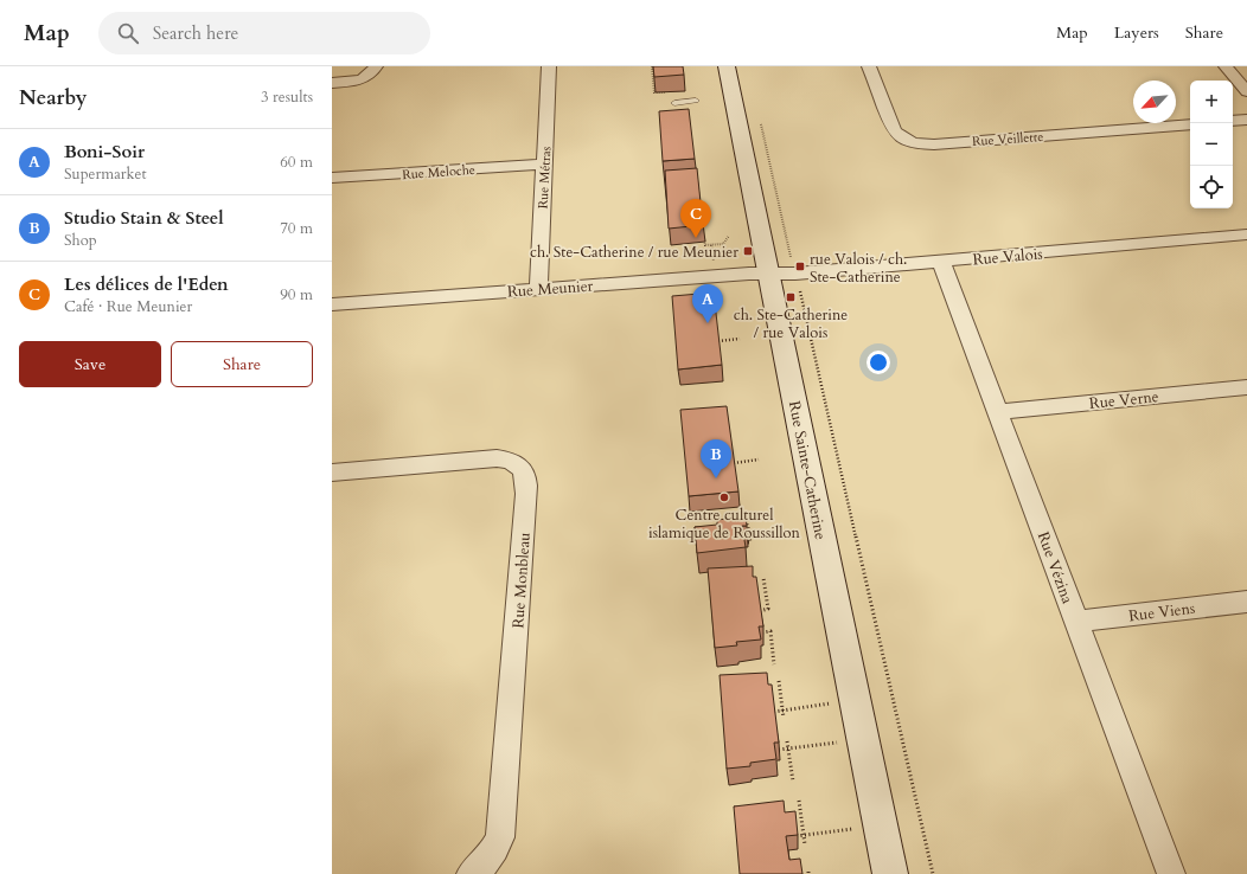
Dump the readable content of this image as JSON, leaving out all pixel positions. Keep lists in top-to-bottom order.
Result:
{
  "streets": {
    "street": [
      "Rue Veillette",
      "Rue Meloche",
      "Rue Métras",
      "Rue Valois",
      "Rue Meunier",
      "Rue Verne",
      "Rue Sainte-Catherine",
      "Rue Vézina",
      "Rue Monbleau",
      "Rue Viens"
    ]
  },
  "crossings": [
    ["Rue Meloche", "Rue Métras"],
    ["Rue Métras", "Rue Meunier"],
    ["Rue Valois", "Rue Meunier"],
    ["Rue Valois", "Rue Sainte-Catherine"],
    ["Rue Valois", "Rue Vézina"],
    ["Rue Meunier", "Rue Sainte-Catherine"],
    ["Rue Verne", "Rue Vézina"],
    ["Rue Vézina", "Rue Viens"]
  ],
  "places": {
    "transit": ["ch. Ste-Catherine / rue Meunier", "rue Valois / ch. Ste-Catherine", "ch. Ste-Catherine / rue Valois"],
    "other": ["Centre culturel islamique de Roussillon"]
  },
  "north": "bottom left",
  "page": {
    "header": "Map",
    "search": "Search here",
    "nav": ["Map", "Layers", "Share"],
    "heading": ["Nearby", "3 results"],
    "map_buttons": ["+", "−"],
    "list": [
      {
        "mark": "A",
        "name": "Boni-Soir",
        "note": "Supermarket",
        "value": "60 m"
      },
      {
        "mark": "B",
        "name": "Studio Stain & Steel",
        "note": "Shop",
        "value": "70 m"
      },
      {
        "mark": "C",
        "name": "Les délices de l'Eden",
        "note": "Café · Rue Meunier",
        "value": "90 m"
      }
    ],
    "pins": ["C", "A", "B"],
    "buttons": ["Save", "Share"]
  }
}
